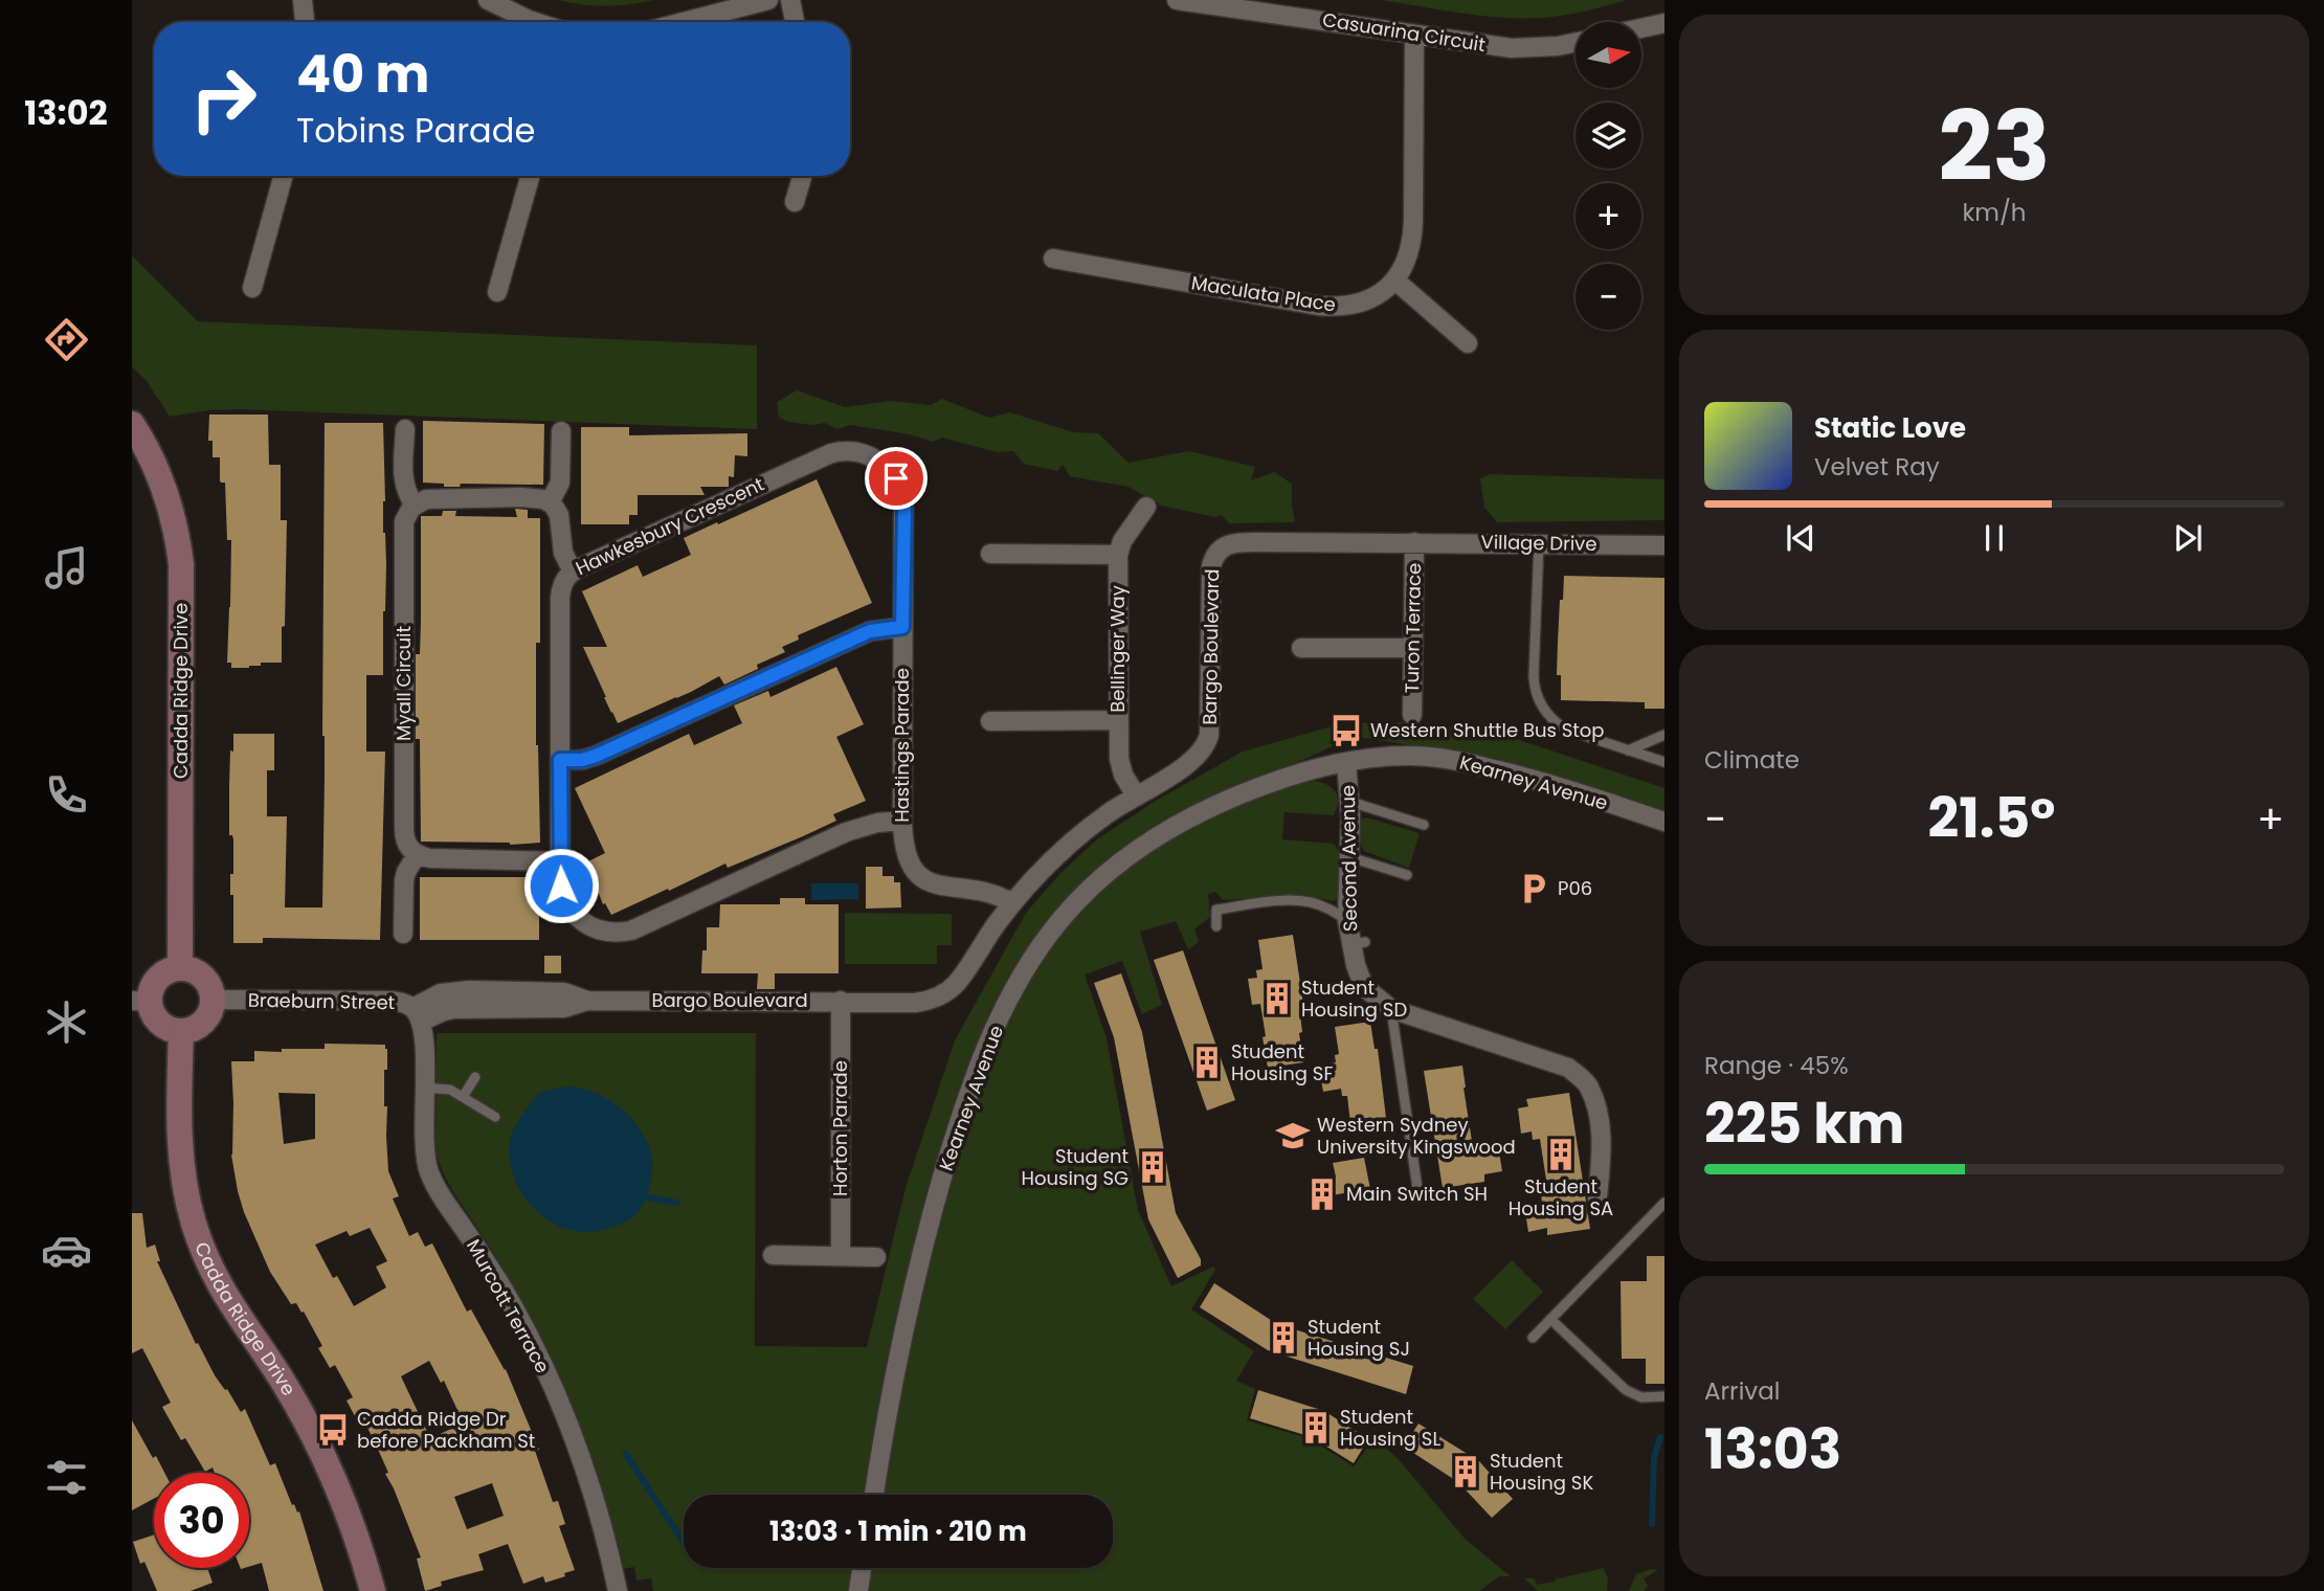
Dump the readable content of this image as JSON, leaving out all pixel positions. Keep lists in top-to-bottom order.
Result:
{
  "streets": {
    "street": [
      "Casuarina Circuit",
      "Maculata Place",
      "Hawkesbury Crescent",
      "Village Drive",
      "Turon Terrace",
      "Bargo Boulevard",
      "Bellinger Way",
      "Myall Circuit",
      "Cadda Ridge Drive",
      "Hastings Parade",
      "Kearney Avenue",
      "Second Avenue",
      "Braeburn Street",
      "Horton Parade",
      "Murcott Terrace"
    ]
  },
  "crossings": [
    ["Hawkesbury Crescent", "Hastings Parade"],
    ["Village Drive", "Turon Terrace"],
    ["Village Drive", "Bargo Boulevard"],
    ["Turon Terrace", "Bargo Boulevard"],
    ["Bargo Boulevard", "Bellinger Way"],
    ["Bargo Boulevard", "Hastings Parade"],
    ["Bargo Boulevard", "Braeburn Street"],
    ["Bargo Boulevard", "Horton Parade"],
    ["Bargo Boulevard", "Murcott Terrace"],
    ["Cadda Ridge Drive", "Braeburn Street"],
    ["Kearney Avenue", "Second Avenue"],
    ["Braeburn Street", "Murcott Terrace"]
  ],
  "places": {
    "bus stop": ["Western Shuttle Bus Stop", "Cadda Ridge Dr before Packham St"],
    "parking": ["P06"],
    "building": [
      "Student Housing SD",
      "Student Housing SF",
      "Student Housing SA",
      "Student Housing SG",
      "Main Switch SH",
      "Student Housing SJ",
      "Student Housing SL",
      "Student Housing SK"
    ],
    "school or university": ["Western Sydney University Kingswood"]
  },
  "north": "right",
  "page": {
    "tabs": "13:02",
    "tile": [
      ["23", "km/h"],
      "Climate",
      ["Range · 45%", "225 km"],
      ["Arrival", "13:03"]
    ],
    "map_buttons": ["+", "−"],
    "turn": ["40 m", "Tobins Parade"],
    "song": ["Static Love", "Velvet Ray"],
    "heat": ["−", "21.5°", "+"],
    "limit": "30",
    "trip": "13:03 · 1 min · 210 m"
  }
}
